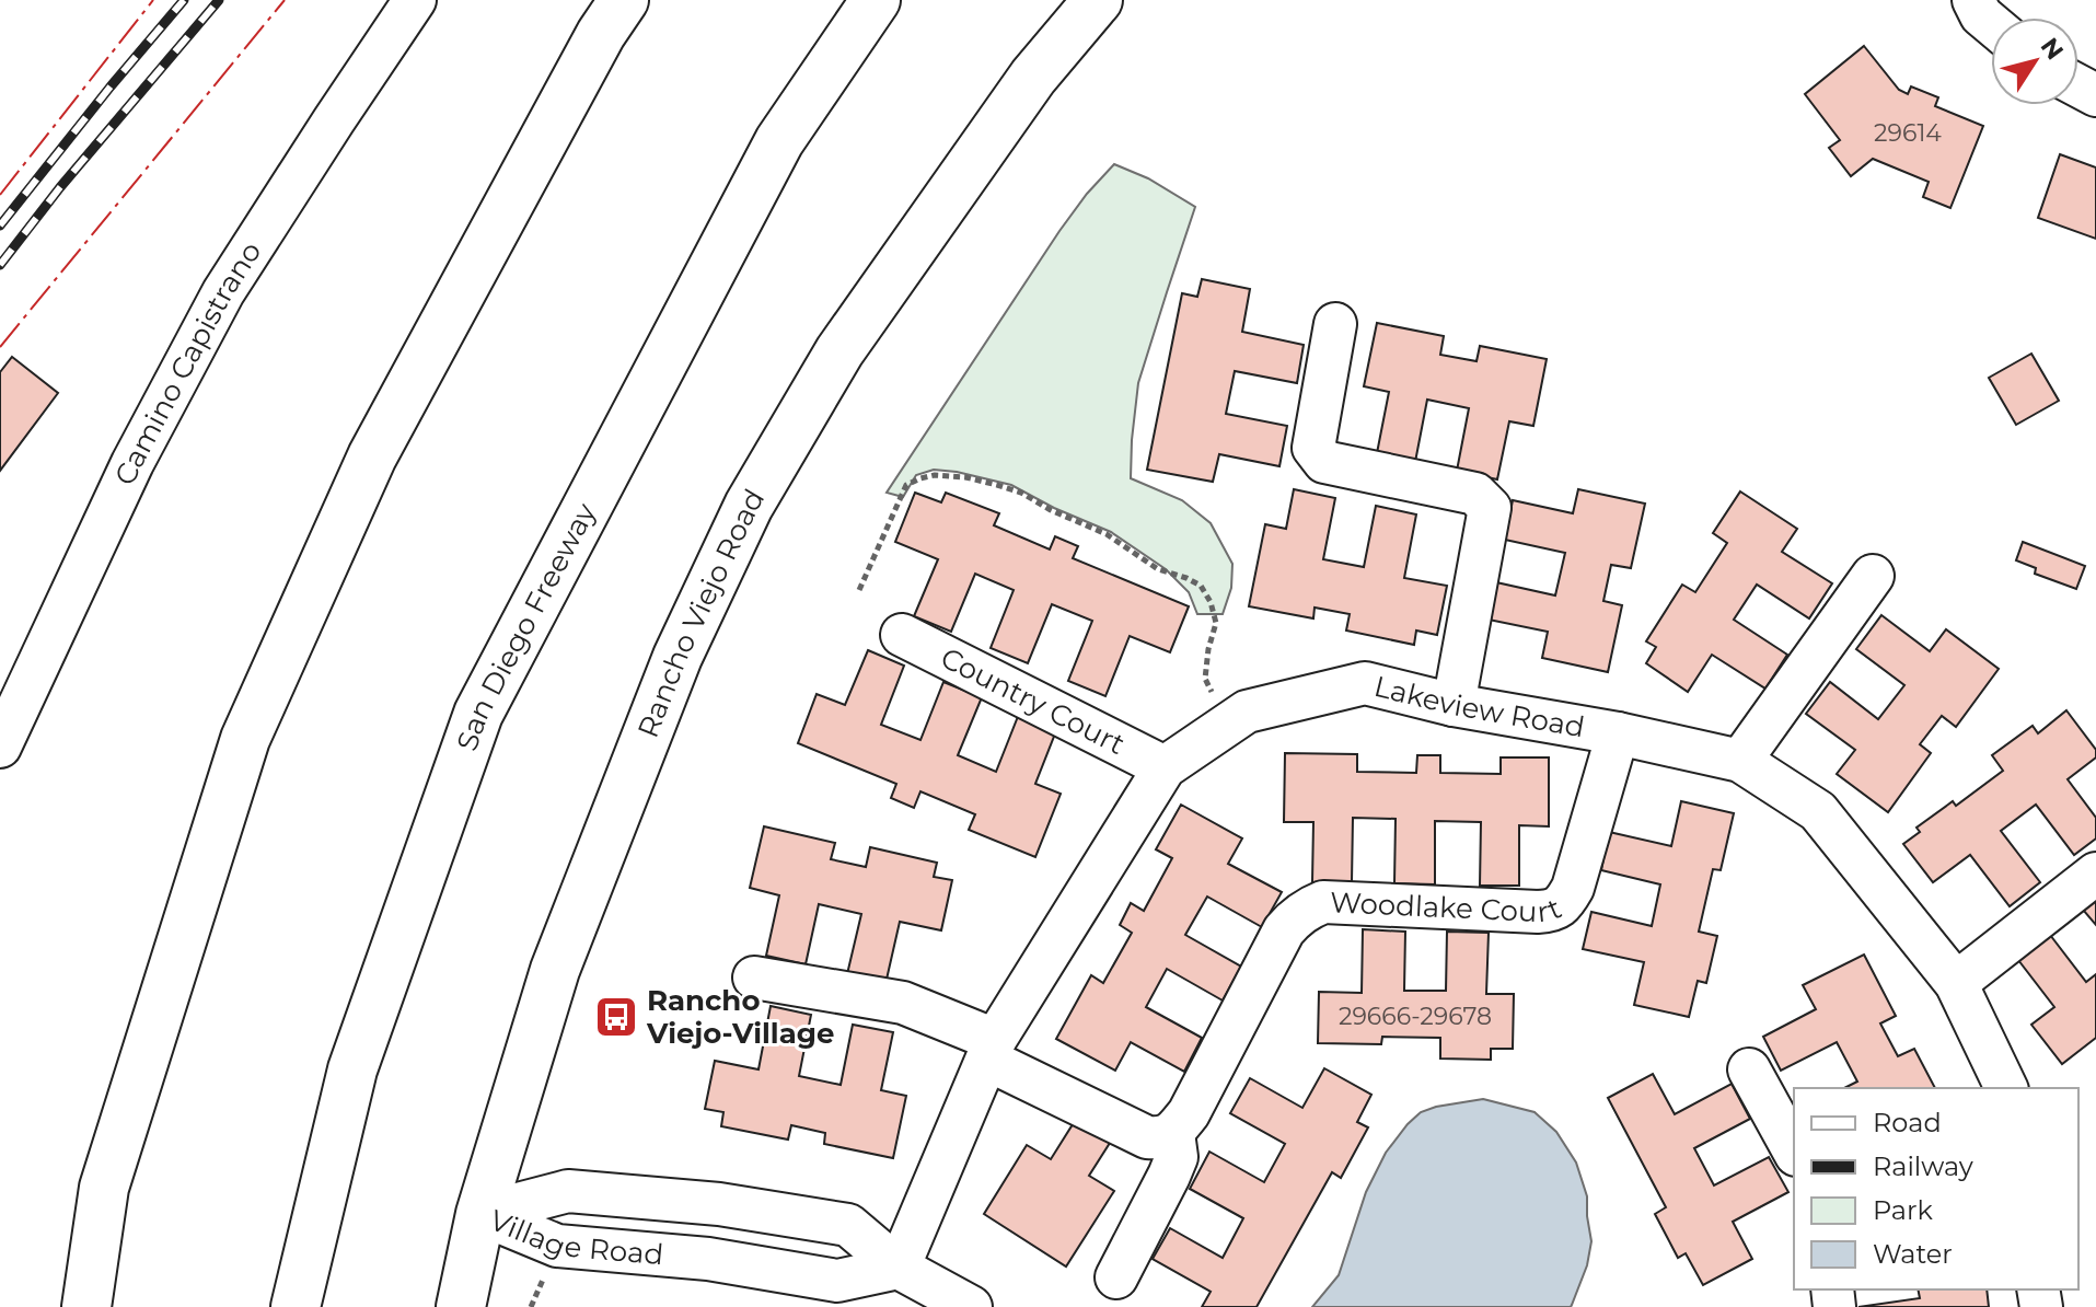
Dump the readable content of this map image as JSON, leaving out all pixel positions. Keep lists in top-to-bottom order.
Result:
{
  "streets": {
    "main road": ["Rancho Viejo Road", "San Diego Freeway"],
    "street": [
      "Camino Capistrano",
      "Country Court",
      "Lakeview Road",
      "Woodlake Court",
      "Village Road"
    ]
  },
  "crossings": [
    ["Rancho Viejo Road", "Village Road"],
    ["Country Court", "Lakeview Road"],
    ["Lakeview Road", "Woodlake Court"],
    ["Lakeview Road", "Village Road"]
  ],
  "places": {
    "bus stop": ["Rancho Viejo-Village"]
  },
  "house_numbers": ["29614", "29666-29678"],
  "legend": [
    "Road",
    "Railway",
    "Park",
    "Water"
  ],
  "north": "top right"
}
